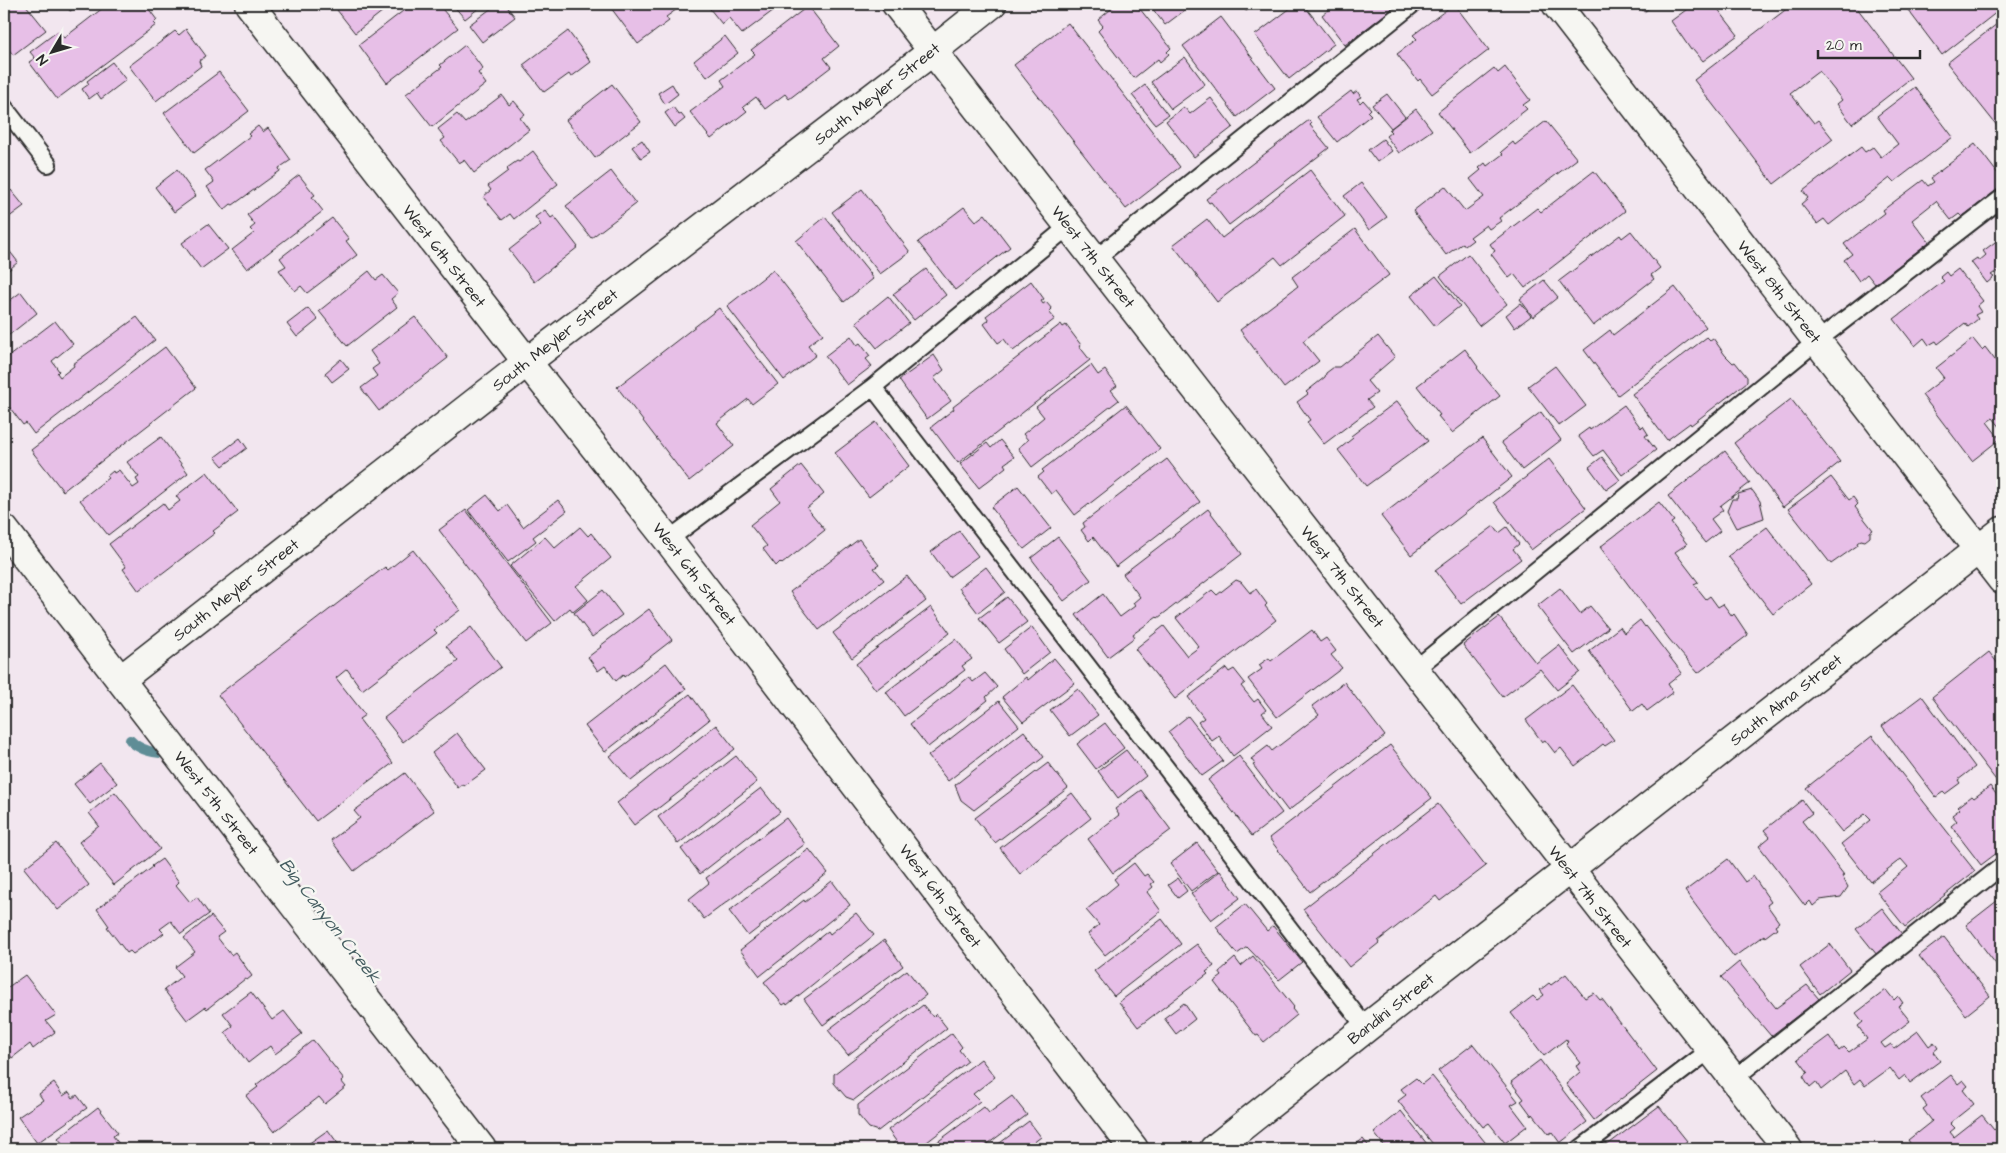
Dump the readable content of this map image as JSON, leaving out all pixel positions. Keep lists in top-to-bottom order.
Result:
{
  "streets": {
    "street": [
      "South Meyler Street",
      "West 6th Street",
      "West 7th Street",
      "West 8th Street",
      "South Alma Street",
      "West 5th Street",
      "Bandini Street"
    ]
  },
  "crossings": [
    ["South Meyler Street", "West 6th Street"],
    ["South Meyler Street", "West 7th Street"],
    ["South Meyler Street", "West 5th Street"],
    ["West 7th Street", "South Alma Street"],
    ["West 7th Street", "Bandini Street"],
    ["West 8th Street", "South Alma Street"],
    ["South Alma Street", "Bandini Street"]
  ],
  "water": ["Big Canyon Creek"],
  "scale_bar": "20 m",
  "north": "bottom left"
}
